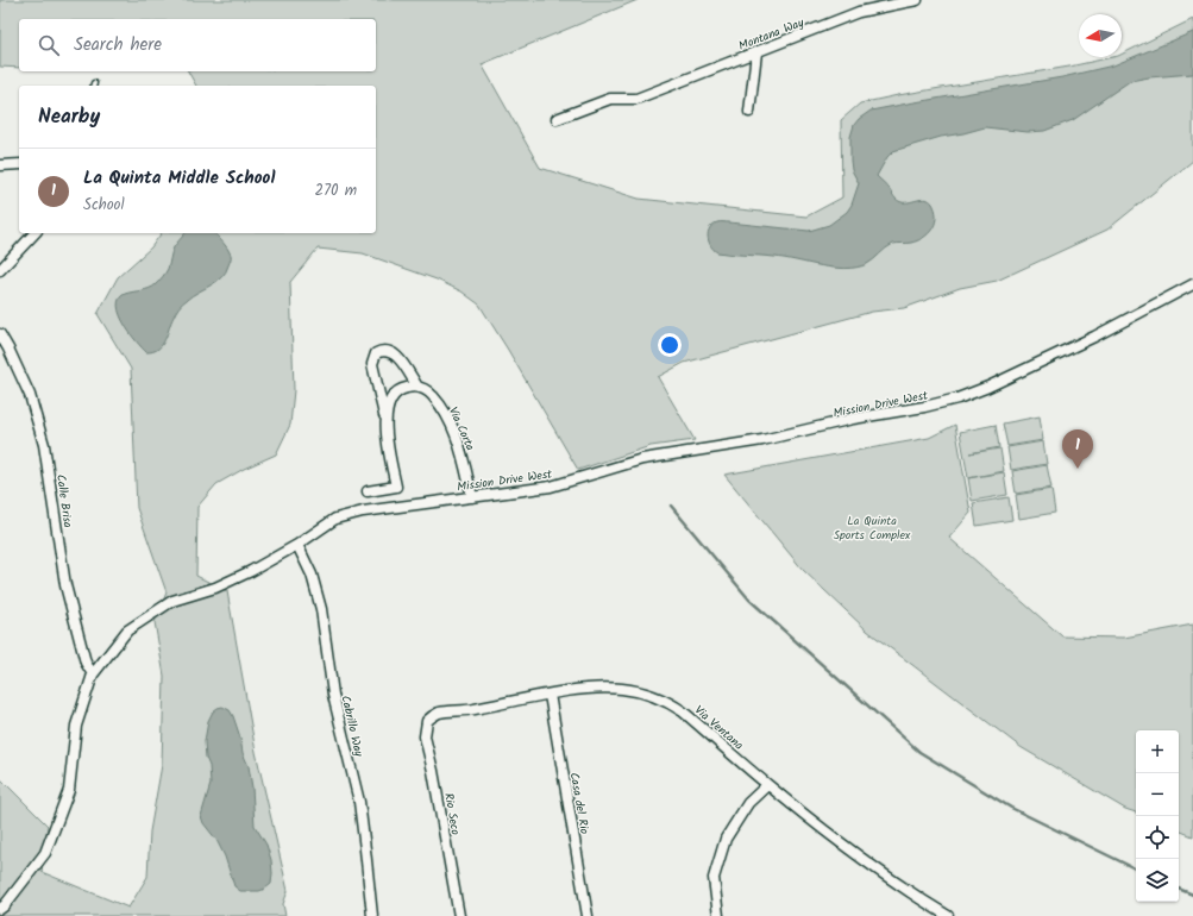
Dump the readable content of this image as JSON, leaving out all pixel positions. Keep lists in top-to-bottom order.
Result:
{
  "streets": {
    "street": [
      "Montana Way",
      "Mission Drive West",
      "Via Corta",
      "Calle Brisa",
      "Cabrillo Way",
      "Via Ventana",
      "Casa del Rio",
      "Rio Seco"
    ]
  },
  "crossings": [
    ["Mission Drive West", "Via Corta"],
    ["Mission Drive West", "Calle Brisa"],
    ["Mission Drive West", "Cabrillo Way"],
    ["Via Ventana", "Casa del Rio"],
    ["Via Ventana", "Rio Seco"]
  ],
  "parks": ["La Quinta Sports Complex"],
  "north": "left",
  "page": {
    "search": "Search here",
    "heading": "Nearby",
    "list": [
      {
        "mark": "1",
        "name": "La Quinta Middle School",
        "note": "School",
        "value": "270 m"
      }
    ],
    "pins": "1",
    "map_buttons": ["+", "−"]
  }
}
